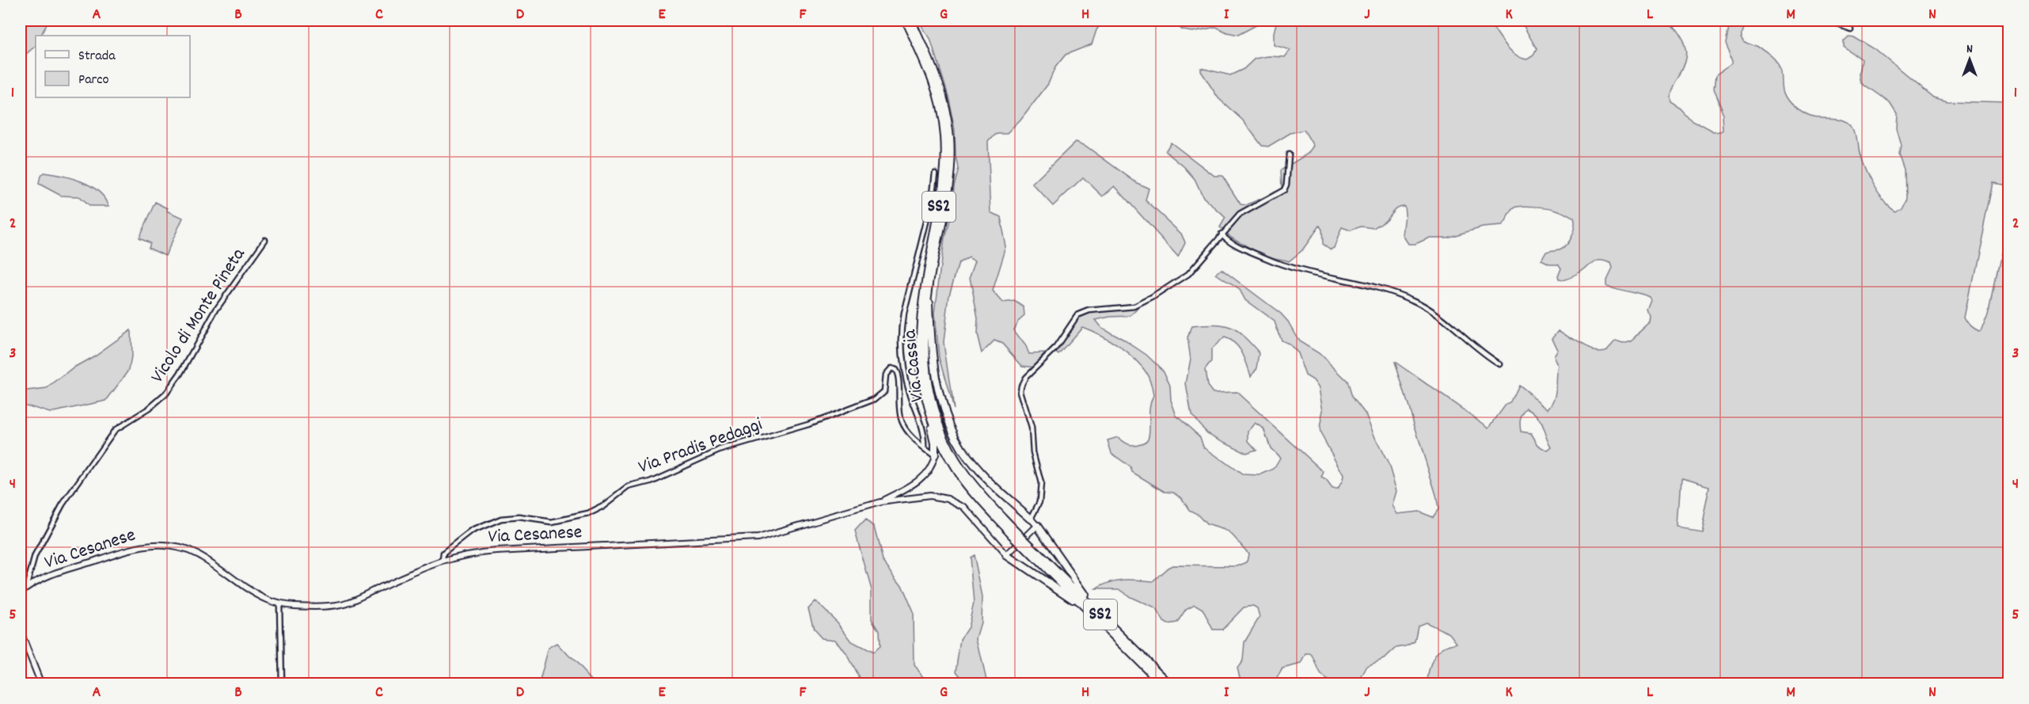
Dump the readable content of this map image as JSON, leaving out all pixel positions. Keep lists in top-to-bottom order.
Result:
{
  "streets": {
    "highway": ["SS2", "Via Cassia"],
    "street": ["Vicolo di Monte Pineta", "Via Pradis Pedaggi", "Via Cesanese"]
  },
  "crossings": [
    ["Vicolo di Monte Pineta", "Via Cesanese"],
    ["Via Pradis Pedaggi", "Via Cesanese"]
  ],
  "legend": ["Strada", "Parco"],
  "north": "top",
  "grid": {
    "columns": [
      "A",
      "B",
      "C",
      "D",
      "E",
      "F",
      "G",
      "H",
      "I",
      "J",
      "K",
      "L",
      "M",
      "N"
    ],
    "rows": [
      "1",
      "2",
      "3",
      "4",
      "5"
    ]
  }
}
